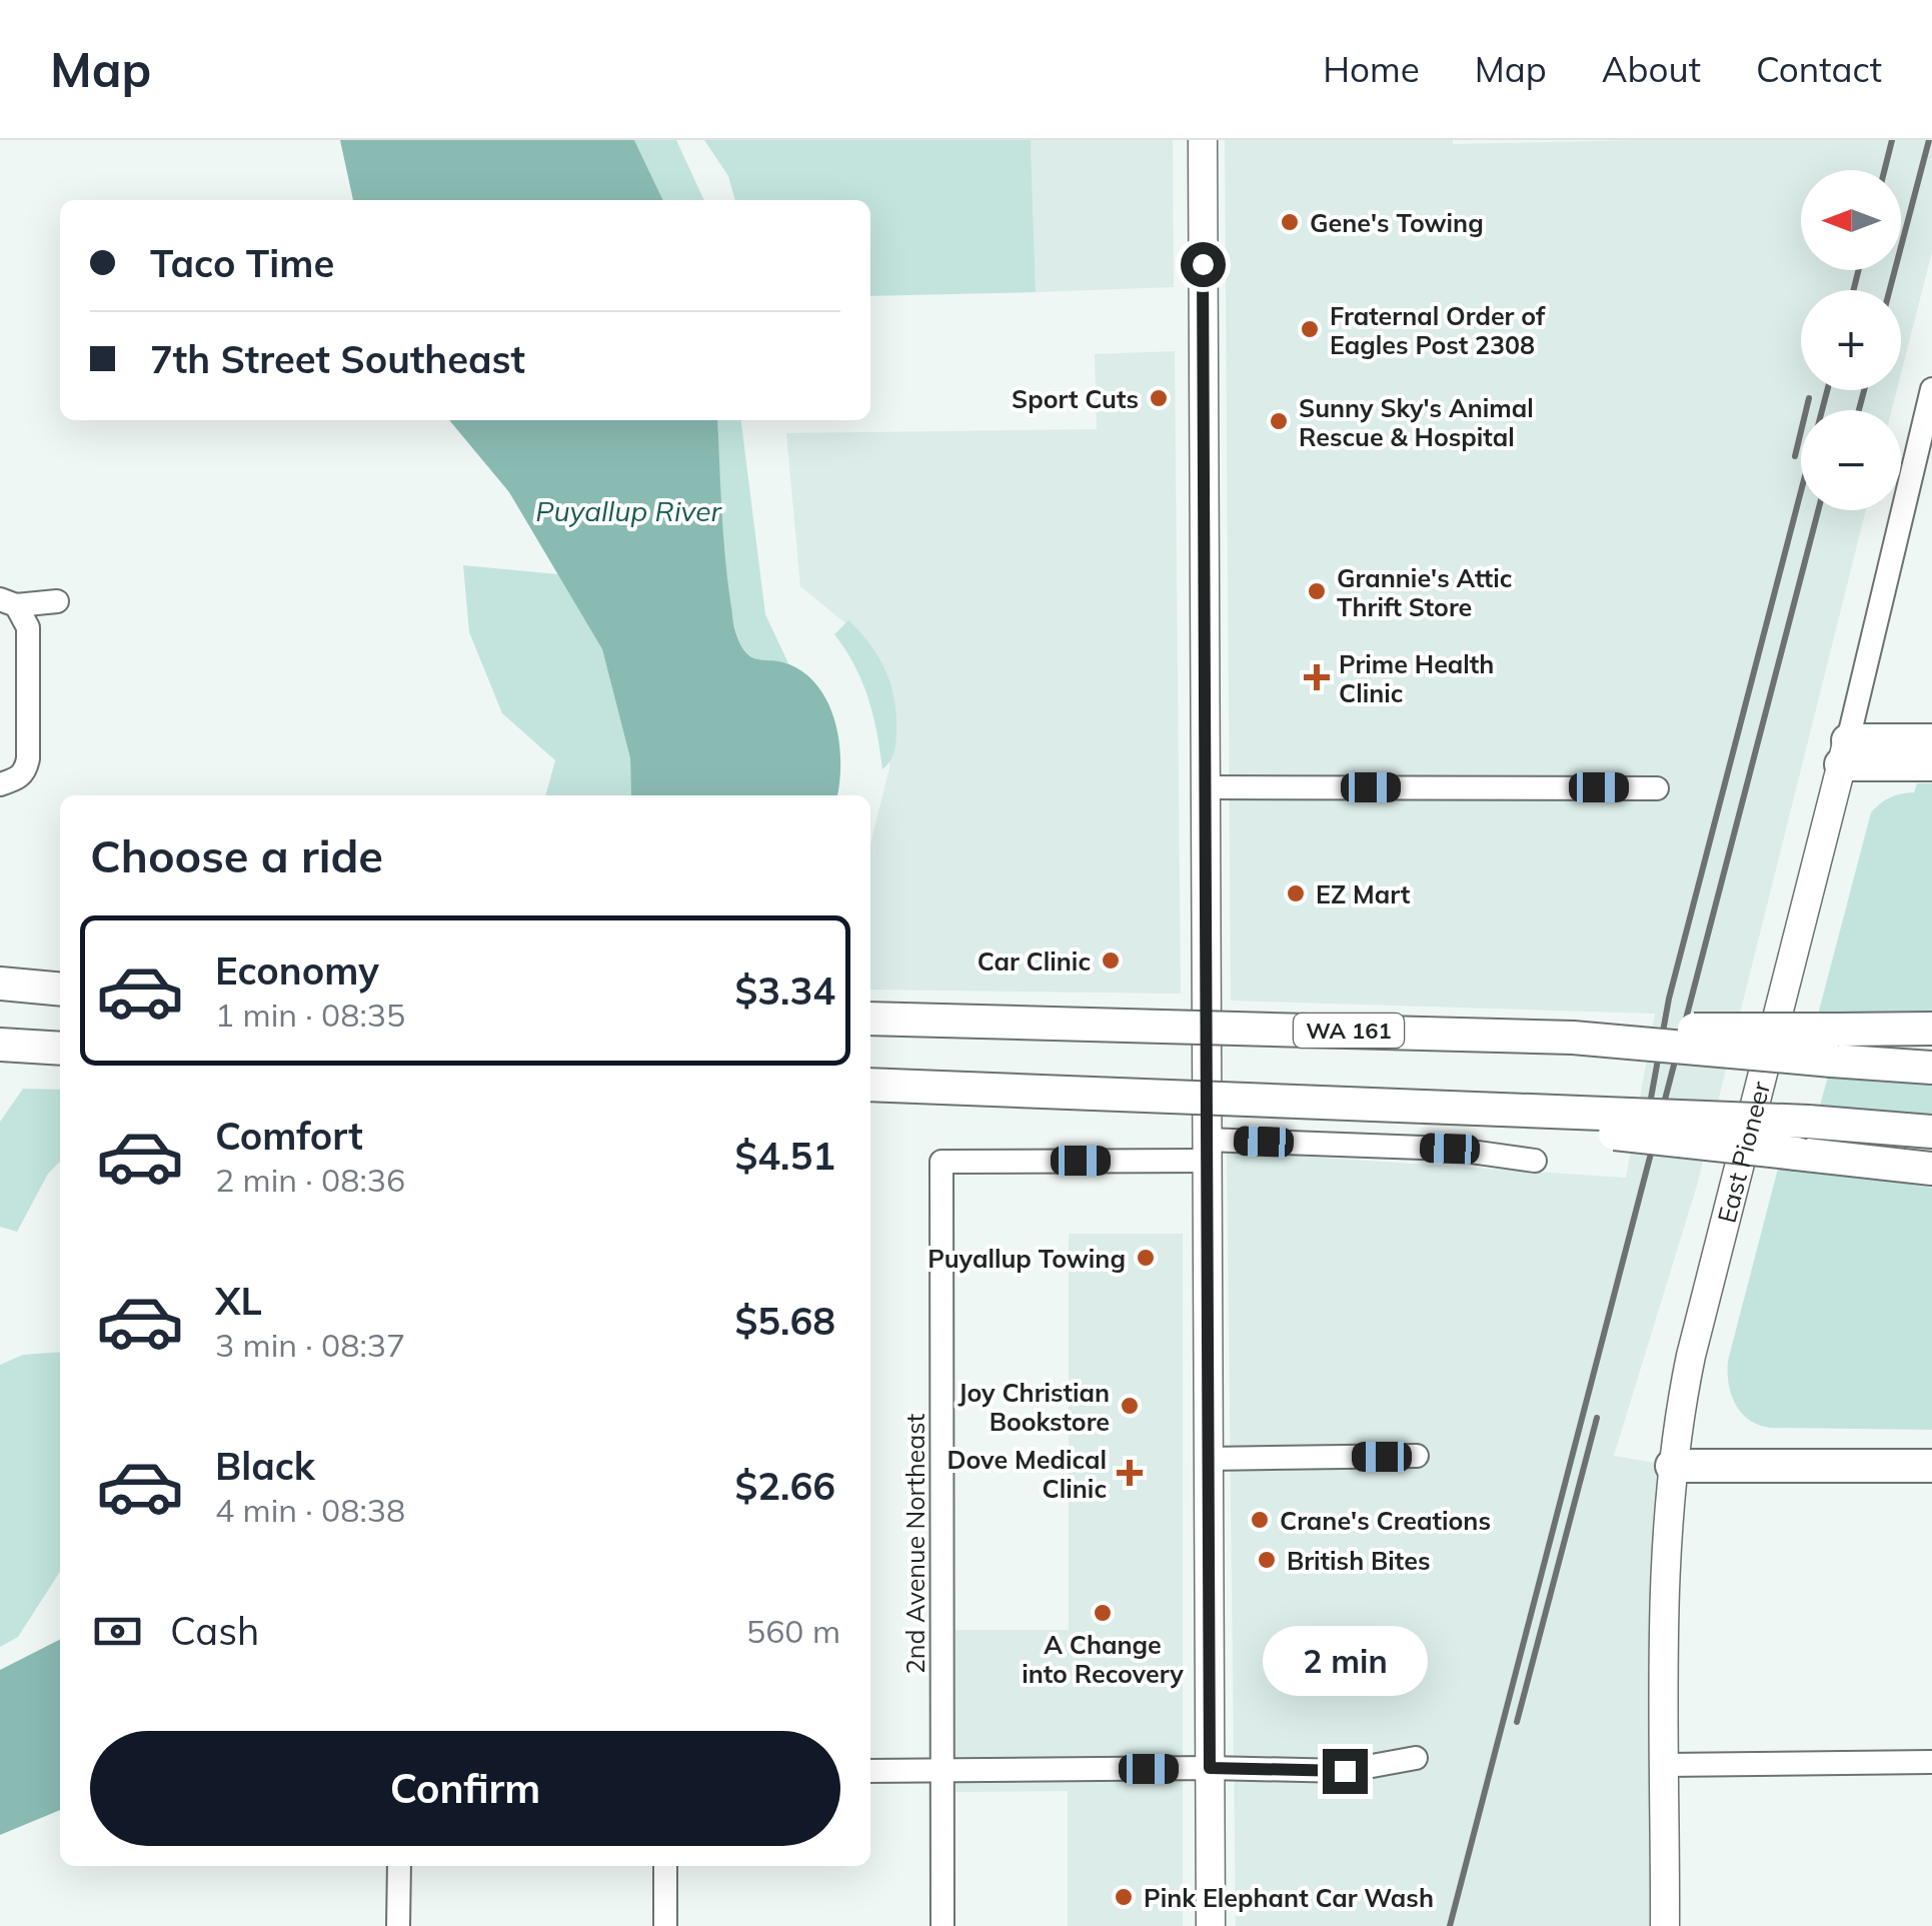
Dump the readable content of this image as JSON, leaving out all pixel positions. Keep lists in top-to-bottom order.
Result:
{
  "streets": {
    "highway": ["WA 161"],
    "main road": ["East Pioneer"],
    "street": ["2nd Avenue Northeast"]
  },
  "water": ["Puyallup River"],
  "places": {
    "other": [
      "Gene's Towing",
      "Fraternal Order of Eagles Post 2308",
      "Sport Cuts",
      "Sunny Sky's Animal Rescue & Hospital",
      "Grannie's Attic Thrift Store",
      "EZ Mart",
      "Car Clinic",
      "Puyallup Towing",
      "Joy Christian Bookstore",
      "Crane's Creations",
      "British Bites",
      "A Change into Recovery",
      "Pink Elephant Car Wash"
    ],
    "health": ["Prime Health Clinic", "Dove Medical Clinic"]
  },
  "north": "left",
  "page": {
    "header": "Map",
    "nav": [
      "Home",
      "Map",
      "About",
      "Contact"
    ],
    "map_buttons": ["+", "−"],
    "banner": ["Taco Time", "7th Street Southeast"],
    "heading": "Choose a ride",
    "list": [
      {
        "name": "Economy",
        "note": "1 min · 08:35",
        "value": "$3.34"
      },
      {
        "name": "Comfort",
        "note": "2 min · 08:36",
        "value": "$4.51"
      },
      {
        "name": "XL",
        "note": "3 min · 08:37",
        "value": "$5.68"
      },
      {
        "name": "Black",
        "note": "4 min · 08:38",
        "value": "$2.66"
      }
    ],
    "pay": ["Cash", "560 m"],
    "bubble": "2 min",
    "buttons": "Confirm"
  }
}
